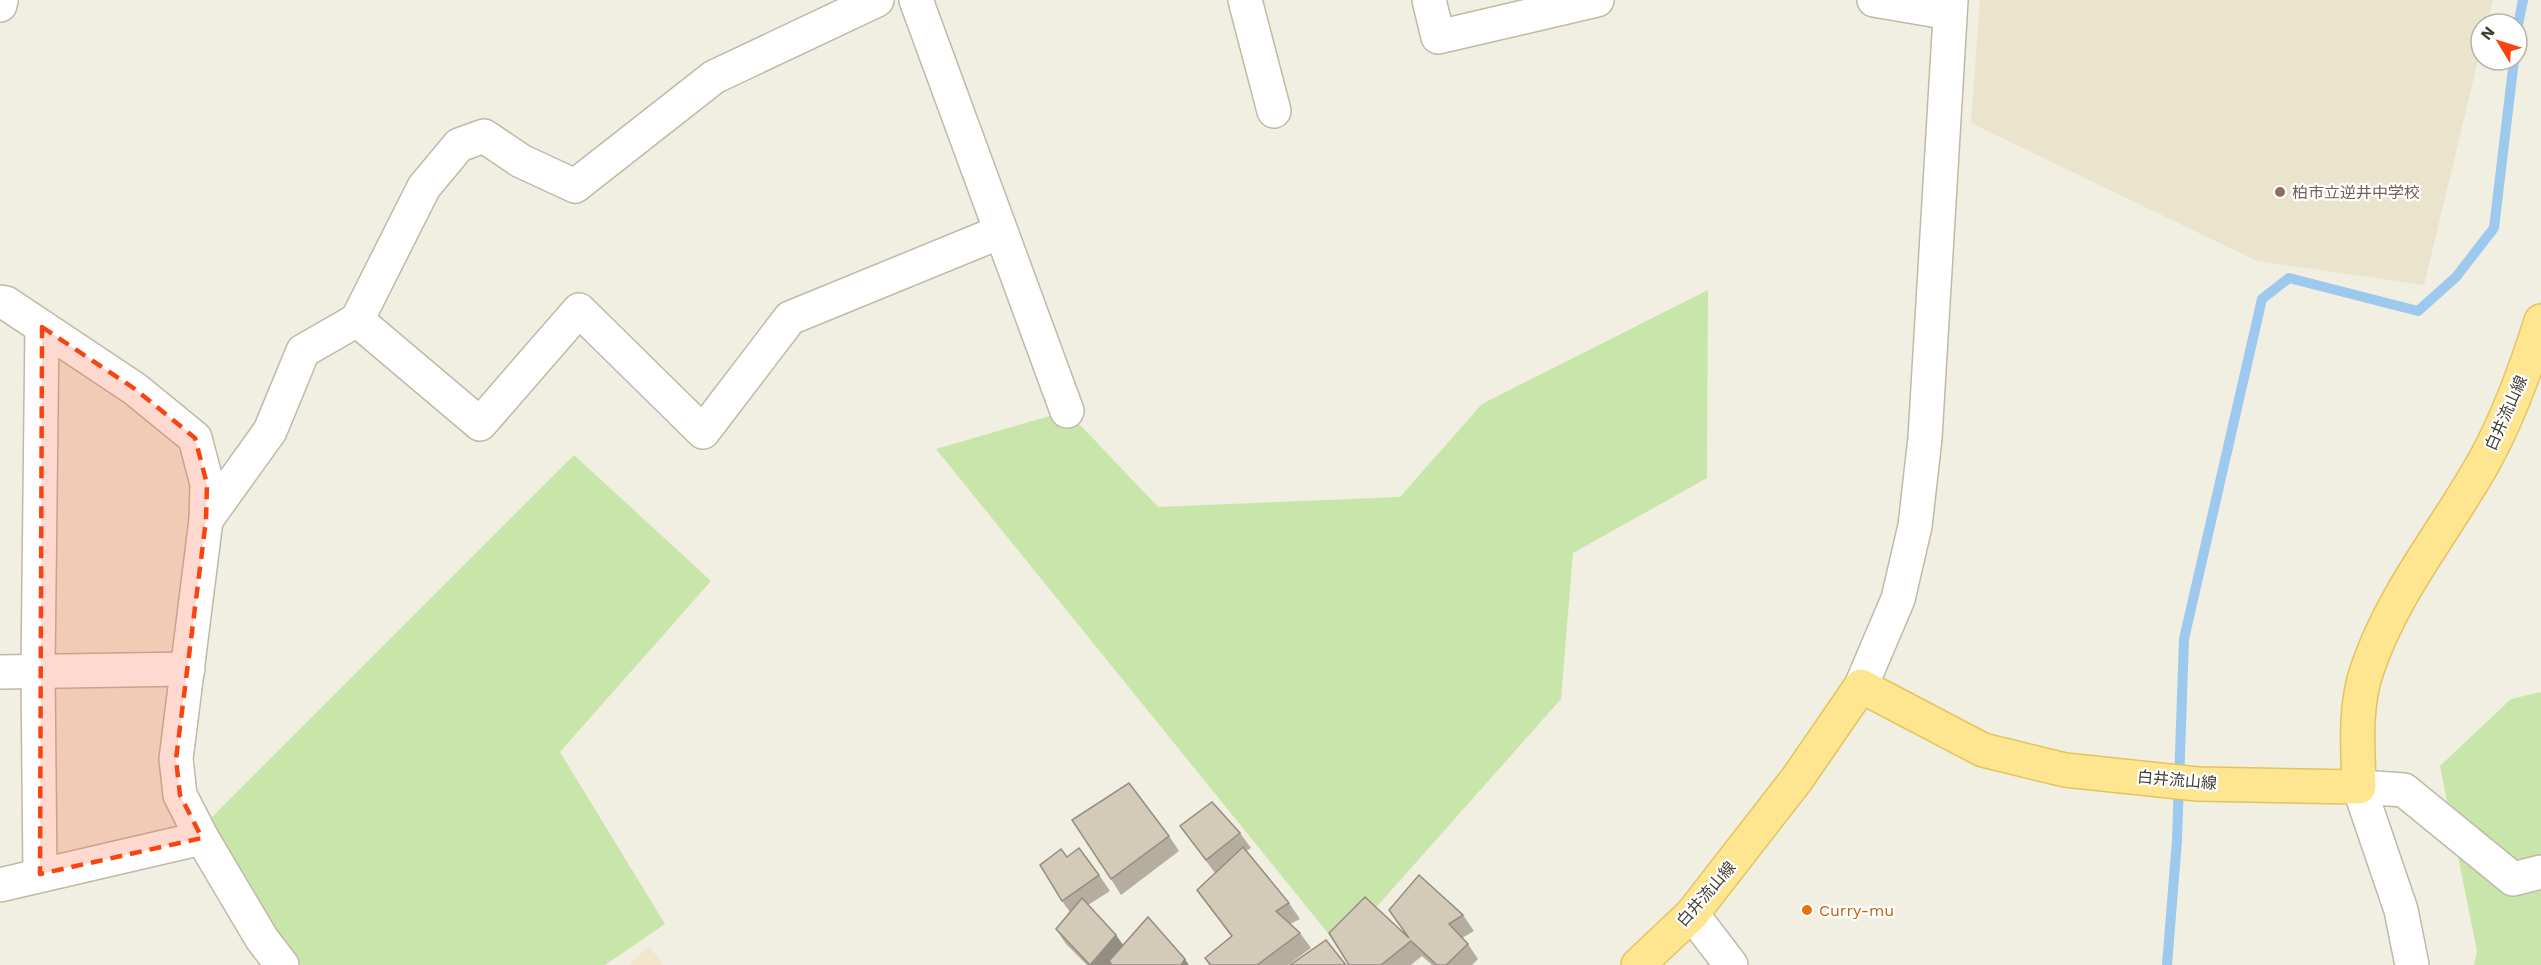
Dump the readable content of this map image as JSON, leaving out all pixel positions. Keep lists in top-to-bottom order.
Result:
{
  "streets": {
    "main road": ["白井流山線"]
  },
  "places": ["柏市立逆井中学校", "Curry-mu"],
  "north": "top left"
}
